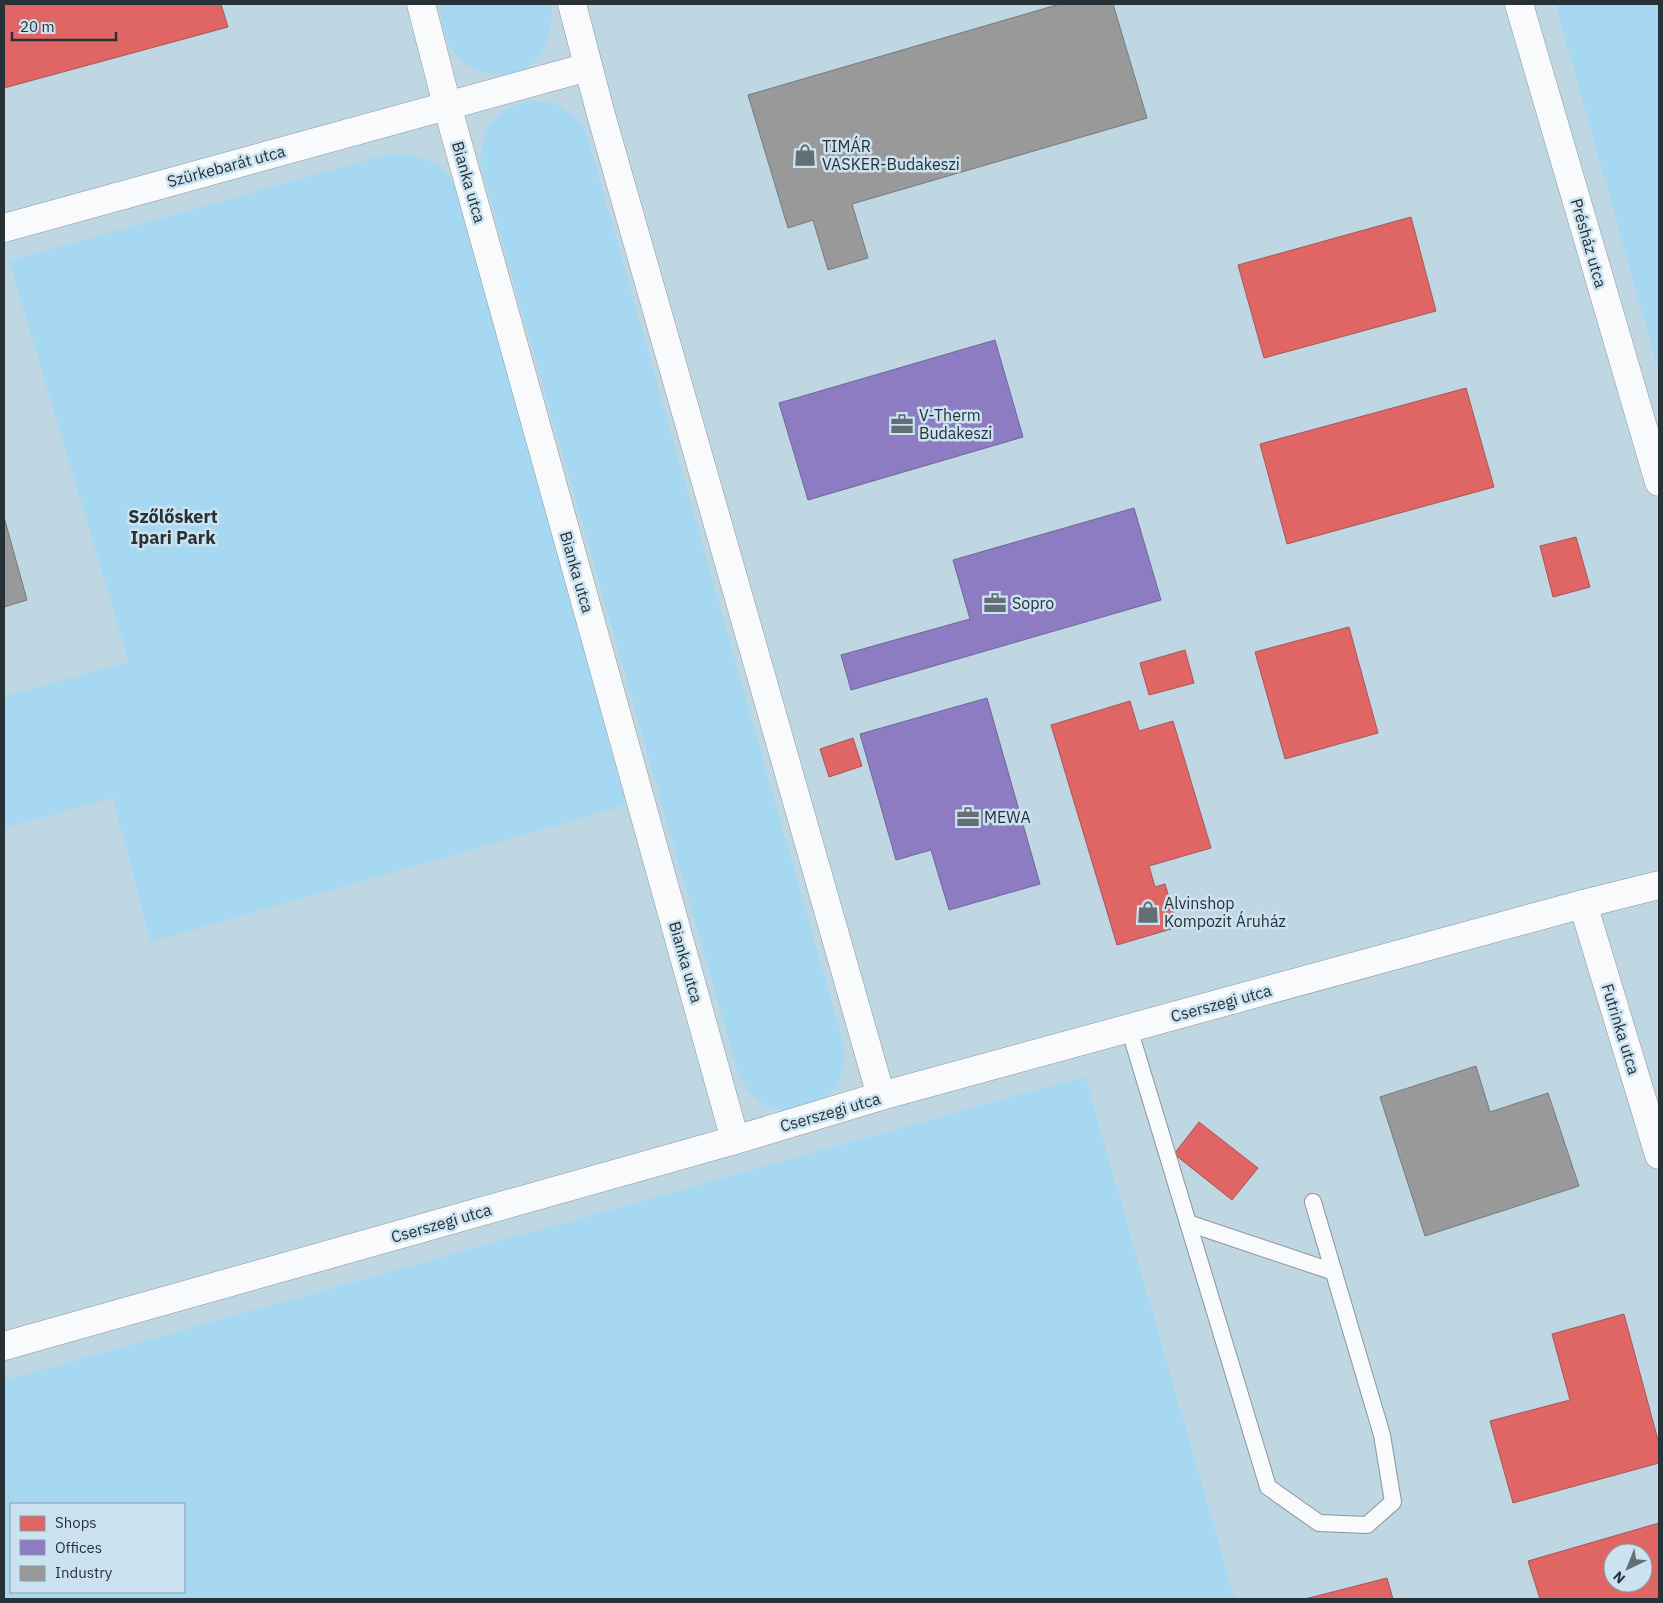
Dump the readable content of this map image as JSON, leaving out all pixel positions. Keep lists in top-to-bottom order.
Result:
{
  "streets": {
    "street": [
      "Szürkebarát utca",
      "Bianka utca",
      "Présház utca",
      "Cserszegi utca",
      "Futrinka utca"
    ]
  },
  "crossings": [
    ["Szürkebarát utca", "Bianka utca"],
    ["Bianka utca", "Cserszegi utca"],
    ["Cserszegi utca", "Futrinka utca"]
  ],
  "districts": ["Szőlőskert Ipari Park"],
  "places": {
    "shop": ["TIMÁR VASKER-Budakeszi", "Alvinshop Kompozit Áruház"],
    "office": ["V-Therm Budakeszi", "Sopro", "MEWA"]
  },
  "legend": ["Shops", "Offices", "Industry"],
  "scale_bar": "20 m",
  "north": "bottom left"
}
